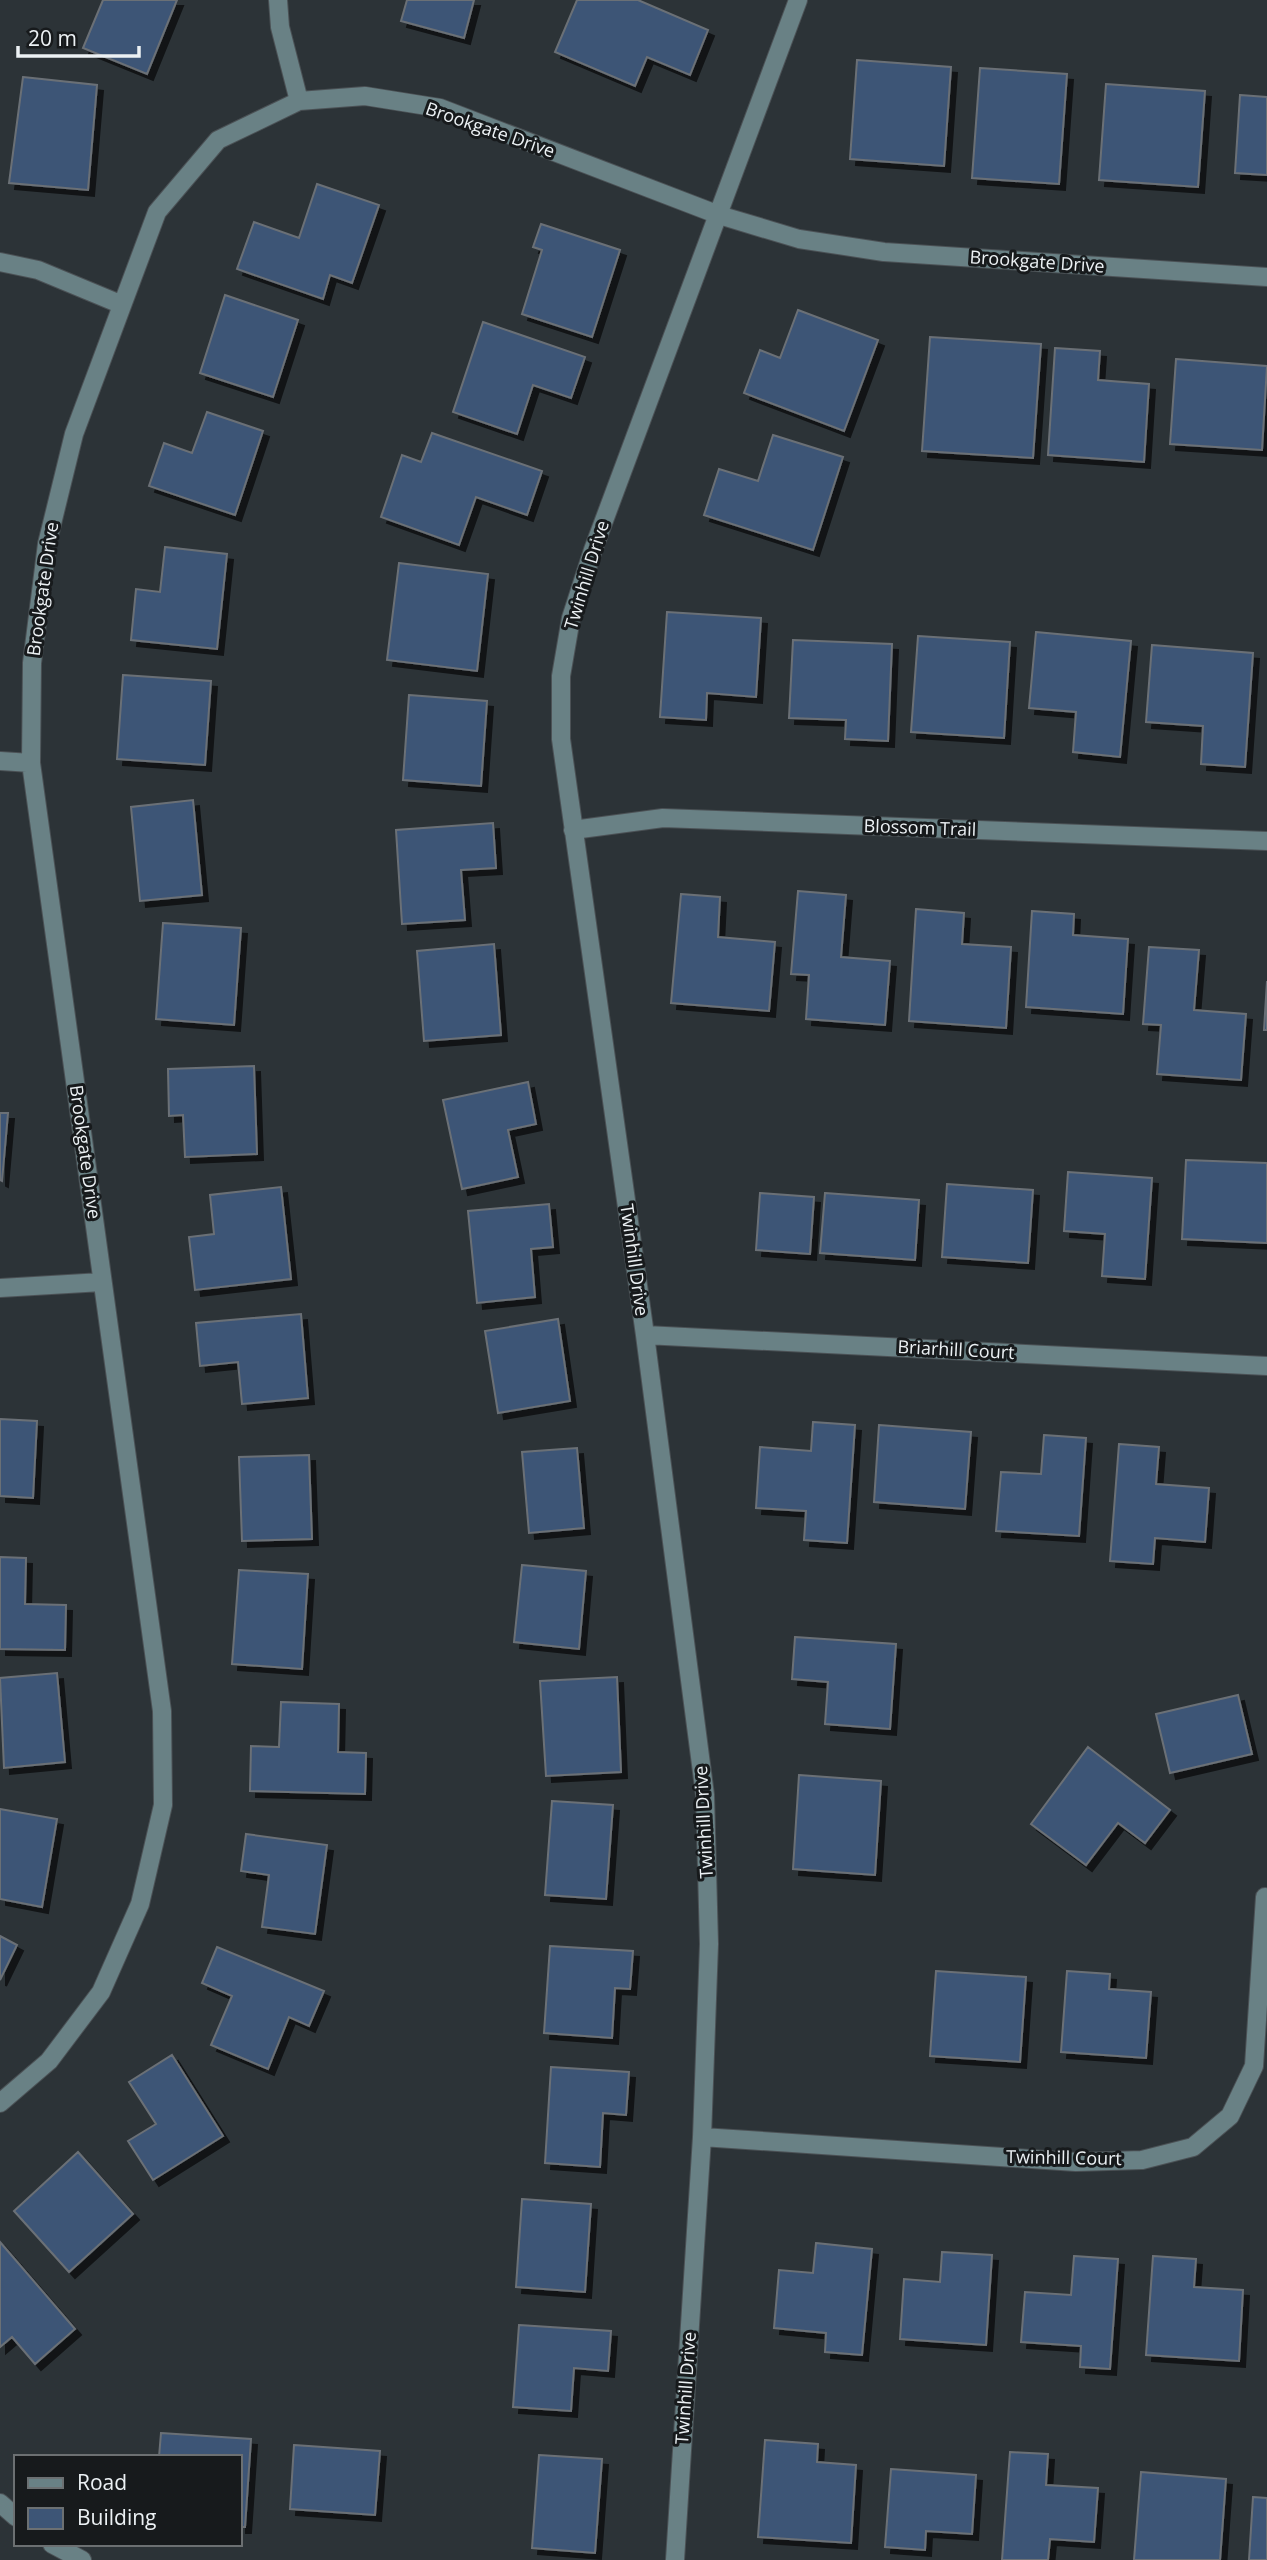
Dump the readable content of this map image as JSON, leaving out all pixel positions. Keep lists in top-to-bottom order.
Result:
{
  "streets": {
    "street": [
      "Brookgate Drive",
      "Twinhill Drive",
      "Blossom Trail",
      "Briarhill Court",
      "Twinhill Court"
    ]
  },
  "crossings": [
    ["Brookgate Drive", "Twinhill Drive"],
    ["Twinhill Drive", "Blossom Trail"],
    ["Twinhill Drive", "Briarhill Court"],
    ["Twinhill Drive", "Twinhill Court"]
  ],
  "legend": ["Road", "Building"],
  "scale_bar": "20 m"
}
